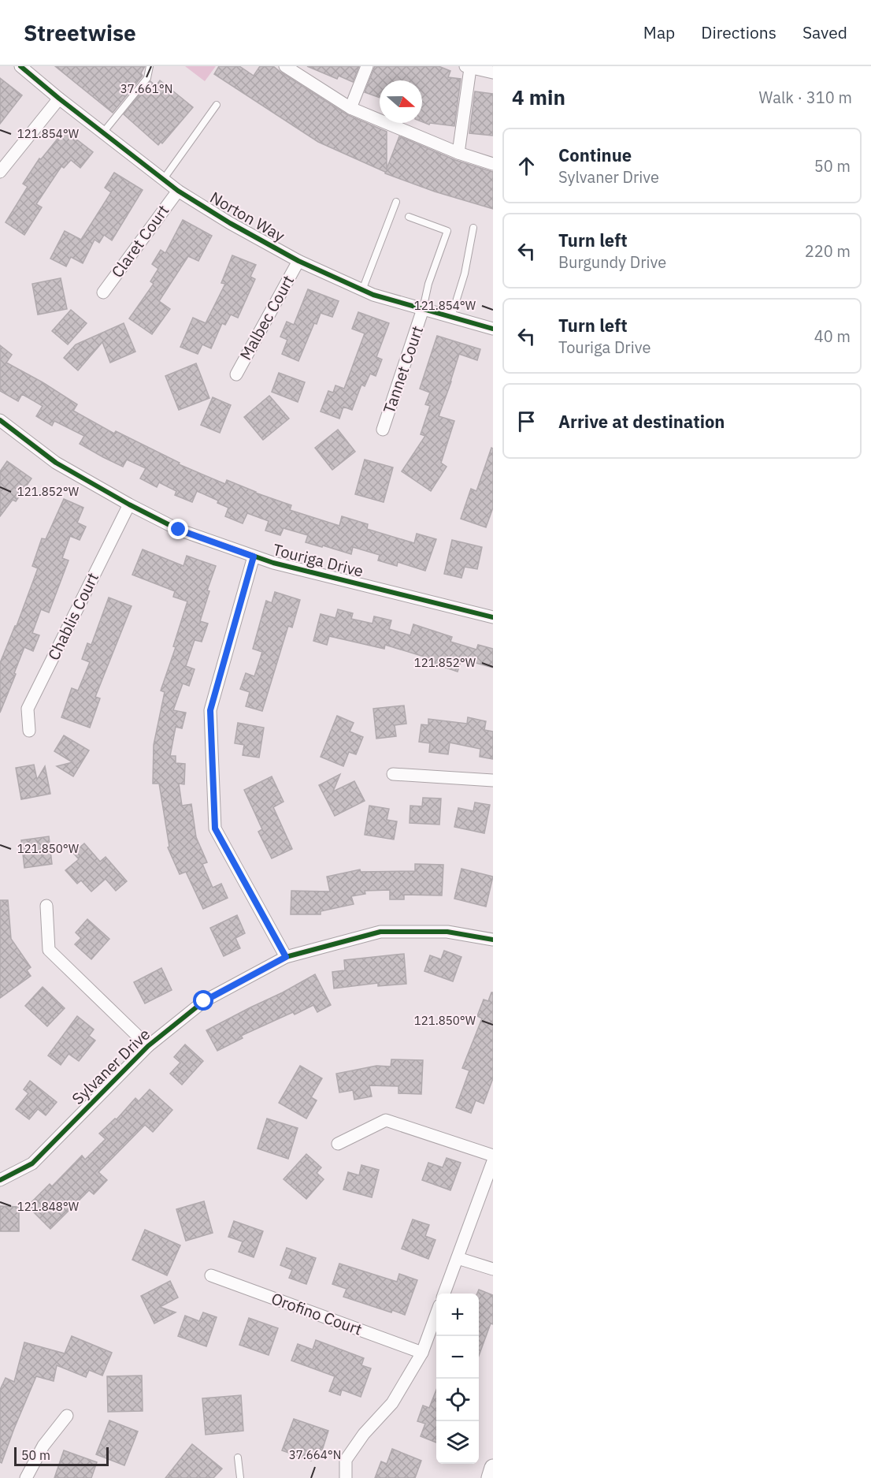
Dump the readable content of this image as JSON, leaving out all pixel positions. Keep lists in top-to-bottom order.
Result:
{
  "streets": {
    "street": [
      "Norton Way",
      "Claret Court",
      "Malbec Court",
      "Tannet Court",
      "Touriga Drive",
      "Chablis Court",
      "Sylvaner Drive",
      "Orofino Court"
    ]
  },
  "crossings": [
    ["Norton Way", "Claret Court"],
    ["Norton Way", "Malbec Court"],
    ["Norton Way", "Tannet Court"],
    ["Touriga Drive", "Chablis Court"]
  ],
  "scale_bar": "50 m",
  "north": "right",
  "page": {
    "header": "Streetwise",
    "nav": ["Map", "Directions", "Saved"],
    "heading": ["4 min", "Walk · 310 m"],
    "list": [
      ["Continue", "Sylvaner Drive", "50 m"],
      ["Turn left", "Burgundy Drive", "220 m"],
      ["Turn left", "Touriga Drive", "40 m"],
      "Arrive at destination"
    ],
    "map_buttons": ["+", "−"],
    "scale": "50 m"
  },
  "coordinates": [
    "37.661°N",
    "121.854°W",
    "121.852°W",
    "121.850°W",
    "121.848°W",
    "37.664°N"
  ]
}
